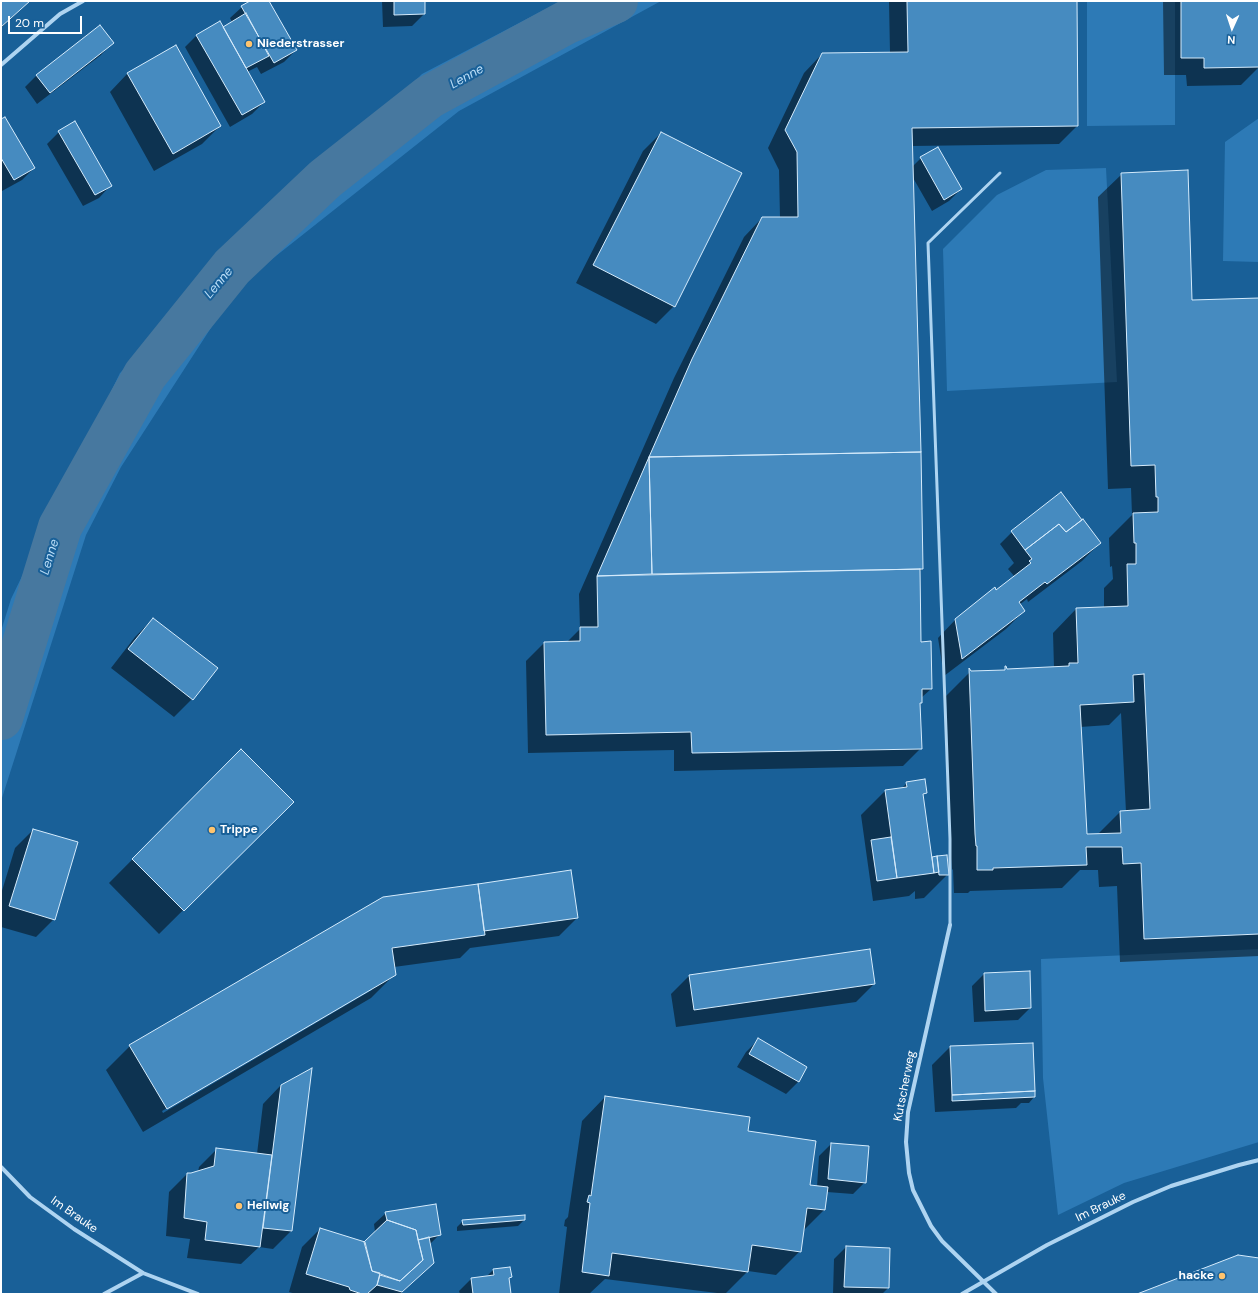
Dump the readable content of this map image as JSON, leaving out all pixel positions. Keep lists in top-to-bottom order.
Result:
{
  "streets": {
    "street": ["Kutscherweg", "Im Brauke"]
  },
  "crossings": [
    ["Kutscherweg", "Im Brauke"]
  ],
  "water": ["Lenne"],
  "places": [
    "Niederstrasser",
    "Trippe",
    "Hellwig",
    "hacke"
  ],
  "scale_bar": "20 m",
  "north": "bottom"
}
